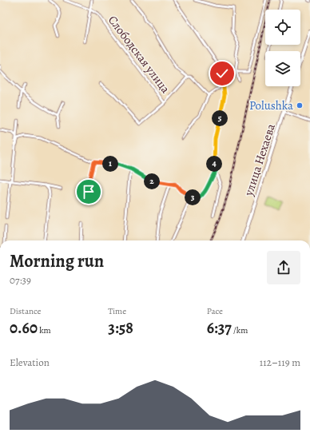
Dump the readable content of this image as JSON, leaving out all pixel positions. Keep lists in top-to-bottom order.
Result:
{
  "streets": {
    "street": ["Слободская улица", "улица Нехаева"]
  },
  "places": ["Polushka"],
  "page": {
    "pins": [
      "5",
      "1",
      "4",
      "2",
      "3"
    ],
    "heading": ["Morning run", "07:39"],
    "stats": [
      ["Distance", "0.60 km"],
      ["Time", "3:58"],
      ["Pace", "6:37 /km"]
    ],
    "chart": ["Elevation", "112–119 m"]
  }
}
